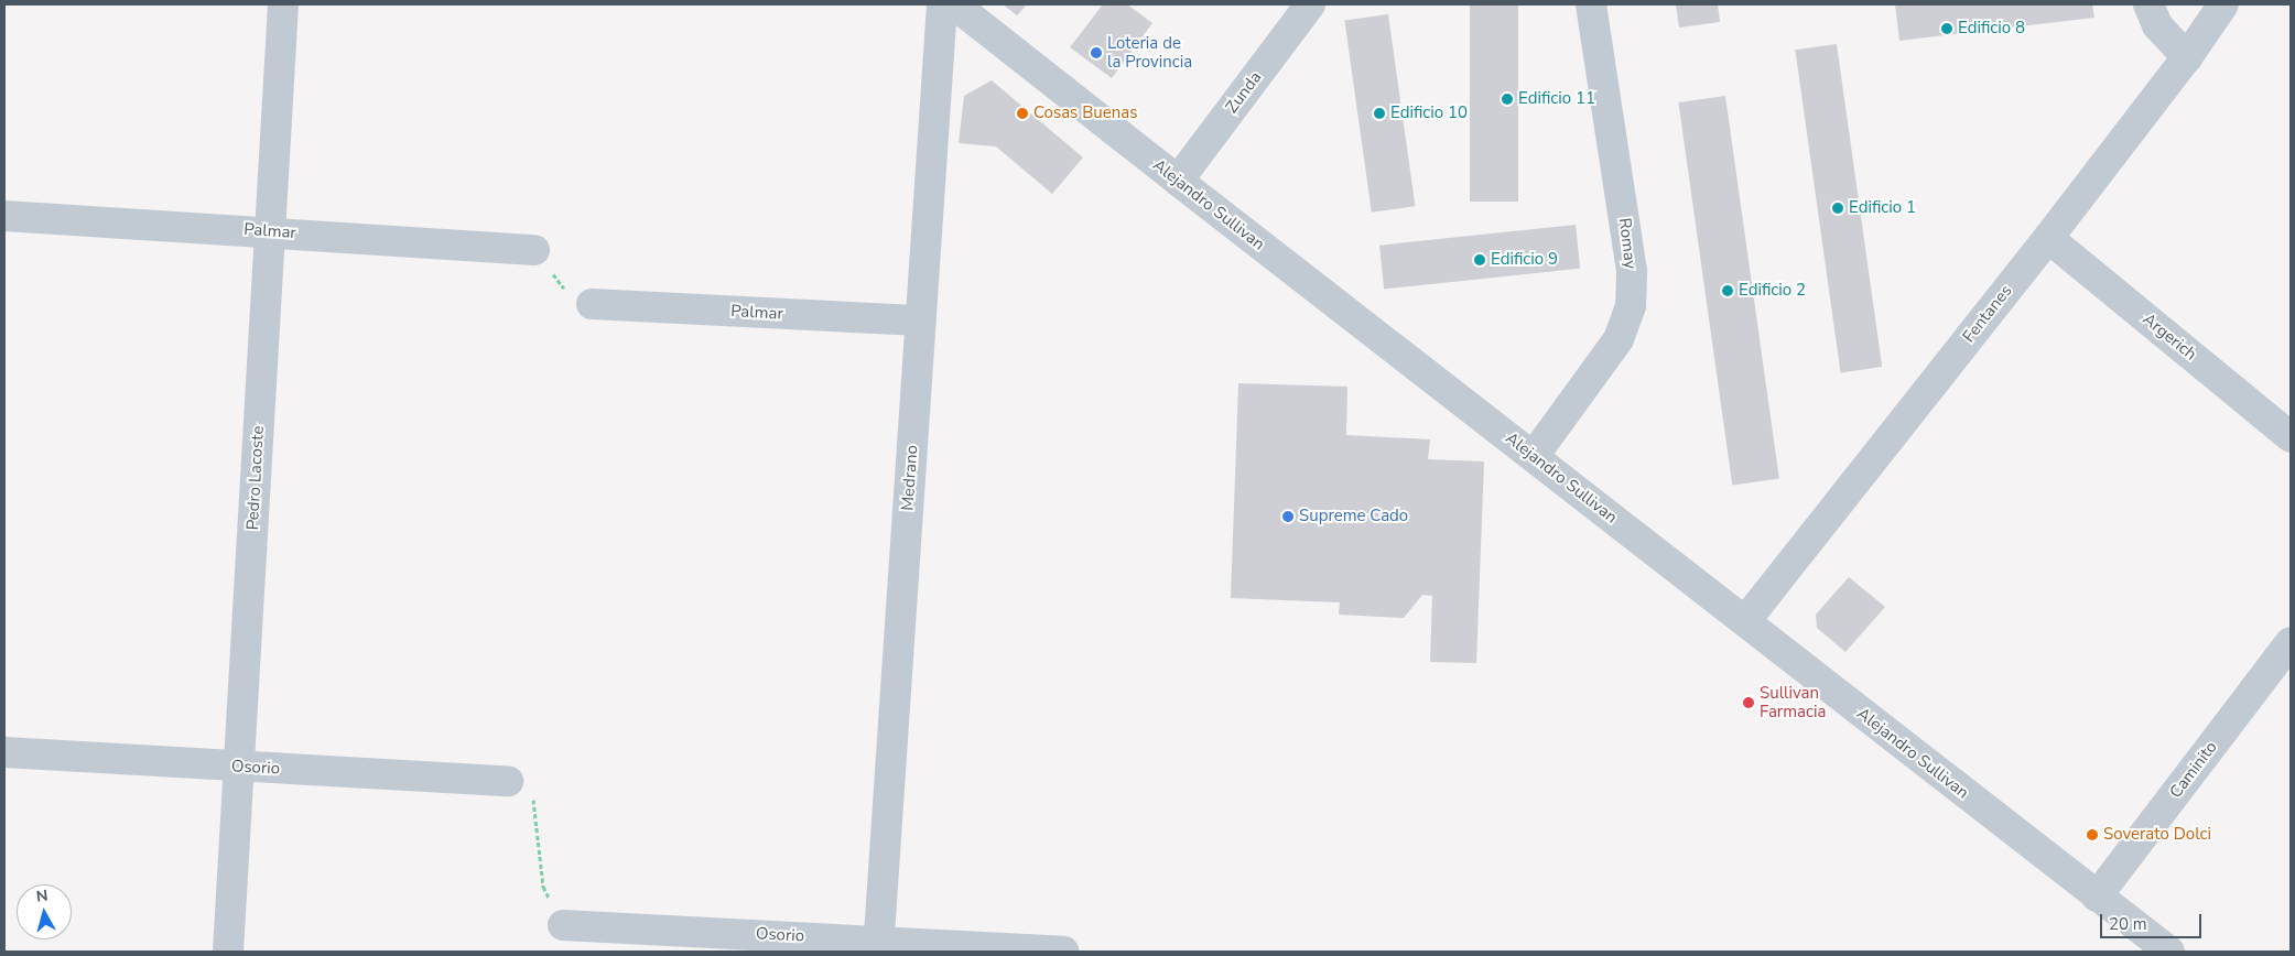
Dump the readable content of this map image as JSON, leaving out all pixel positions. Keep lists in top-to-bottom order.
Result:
{
  "streets": {
    "street": [
      "Zunda",
      "Alejandro Sullivan",
      "Palmar",
      "Romay",
      "Fentanes",
      "Argerich",
      "Pedro Lacoste",
      "Medrano",
      "Osorio",
      "Caminito"
    ]
  },
  "crossings": [
    ["Zunda", "Alejandro Sullivan"],
    ["Alejandro Sullivan", "Romay"],
    ["Alejandro Sullivan", "Fentanes"],
    ["Alejandro Sullivan", "Caminito"],
    ["Palmar", "Pedro Lacoste"],
    ["Palmar", "Medrano"],
    ["Fentanes", "Argerich"],
    ["Pedro Lacoste", "Osorio"],
    ["Medrano", "Osorio"]
  ],
  "places": [
    "Edificio 8",
    "Loteria de la Provincia",
    "Edificio 11",
    "Cosas Buenas",
    "Edificio 10",
    "Edificio 1",
    "Edificio 9",
    "Edificio 2",
    "Supreme Cado",
    "Sullivan Farmacia",
    "Soverato Dolci"
  ],
  "scale_bar": "20 m",
  "north": "top"
}
